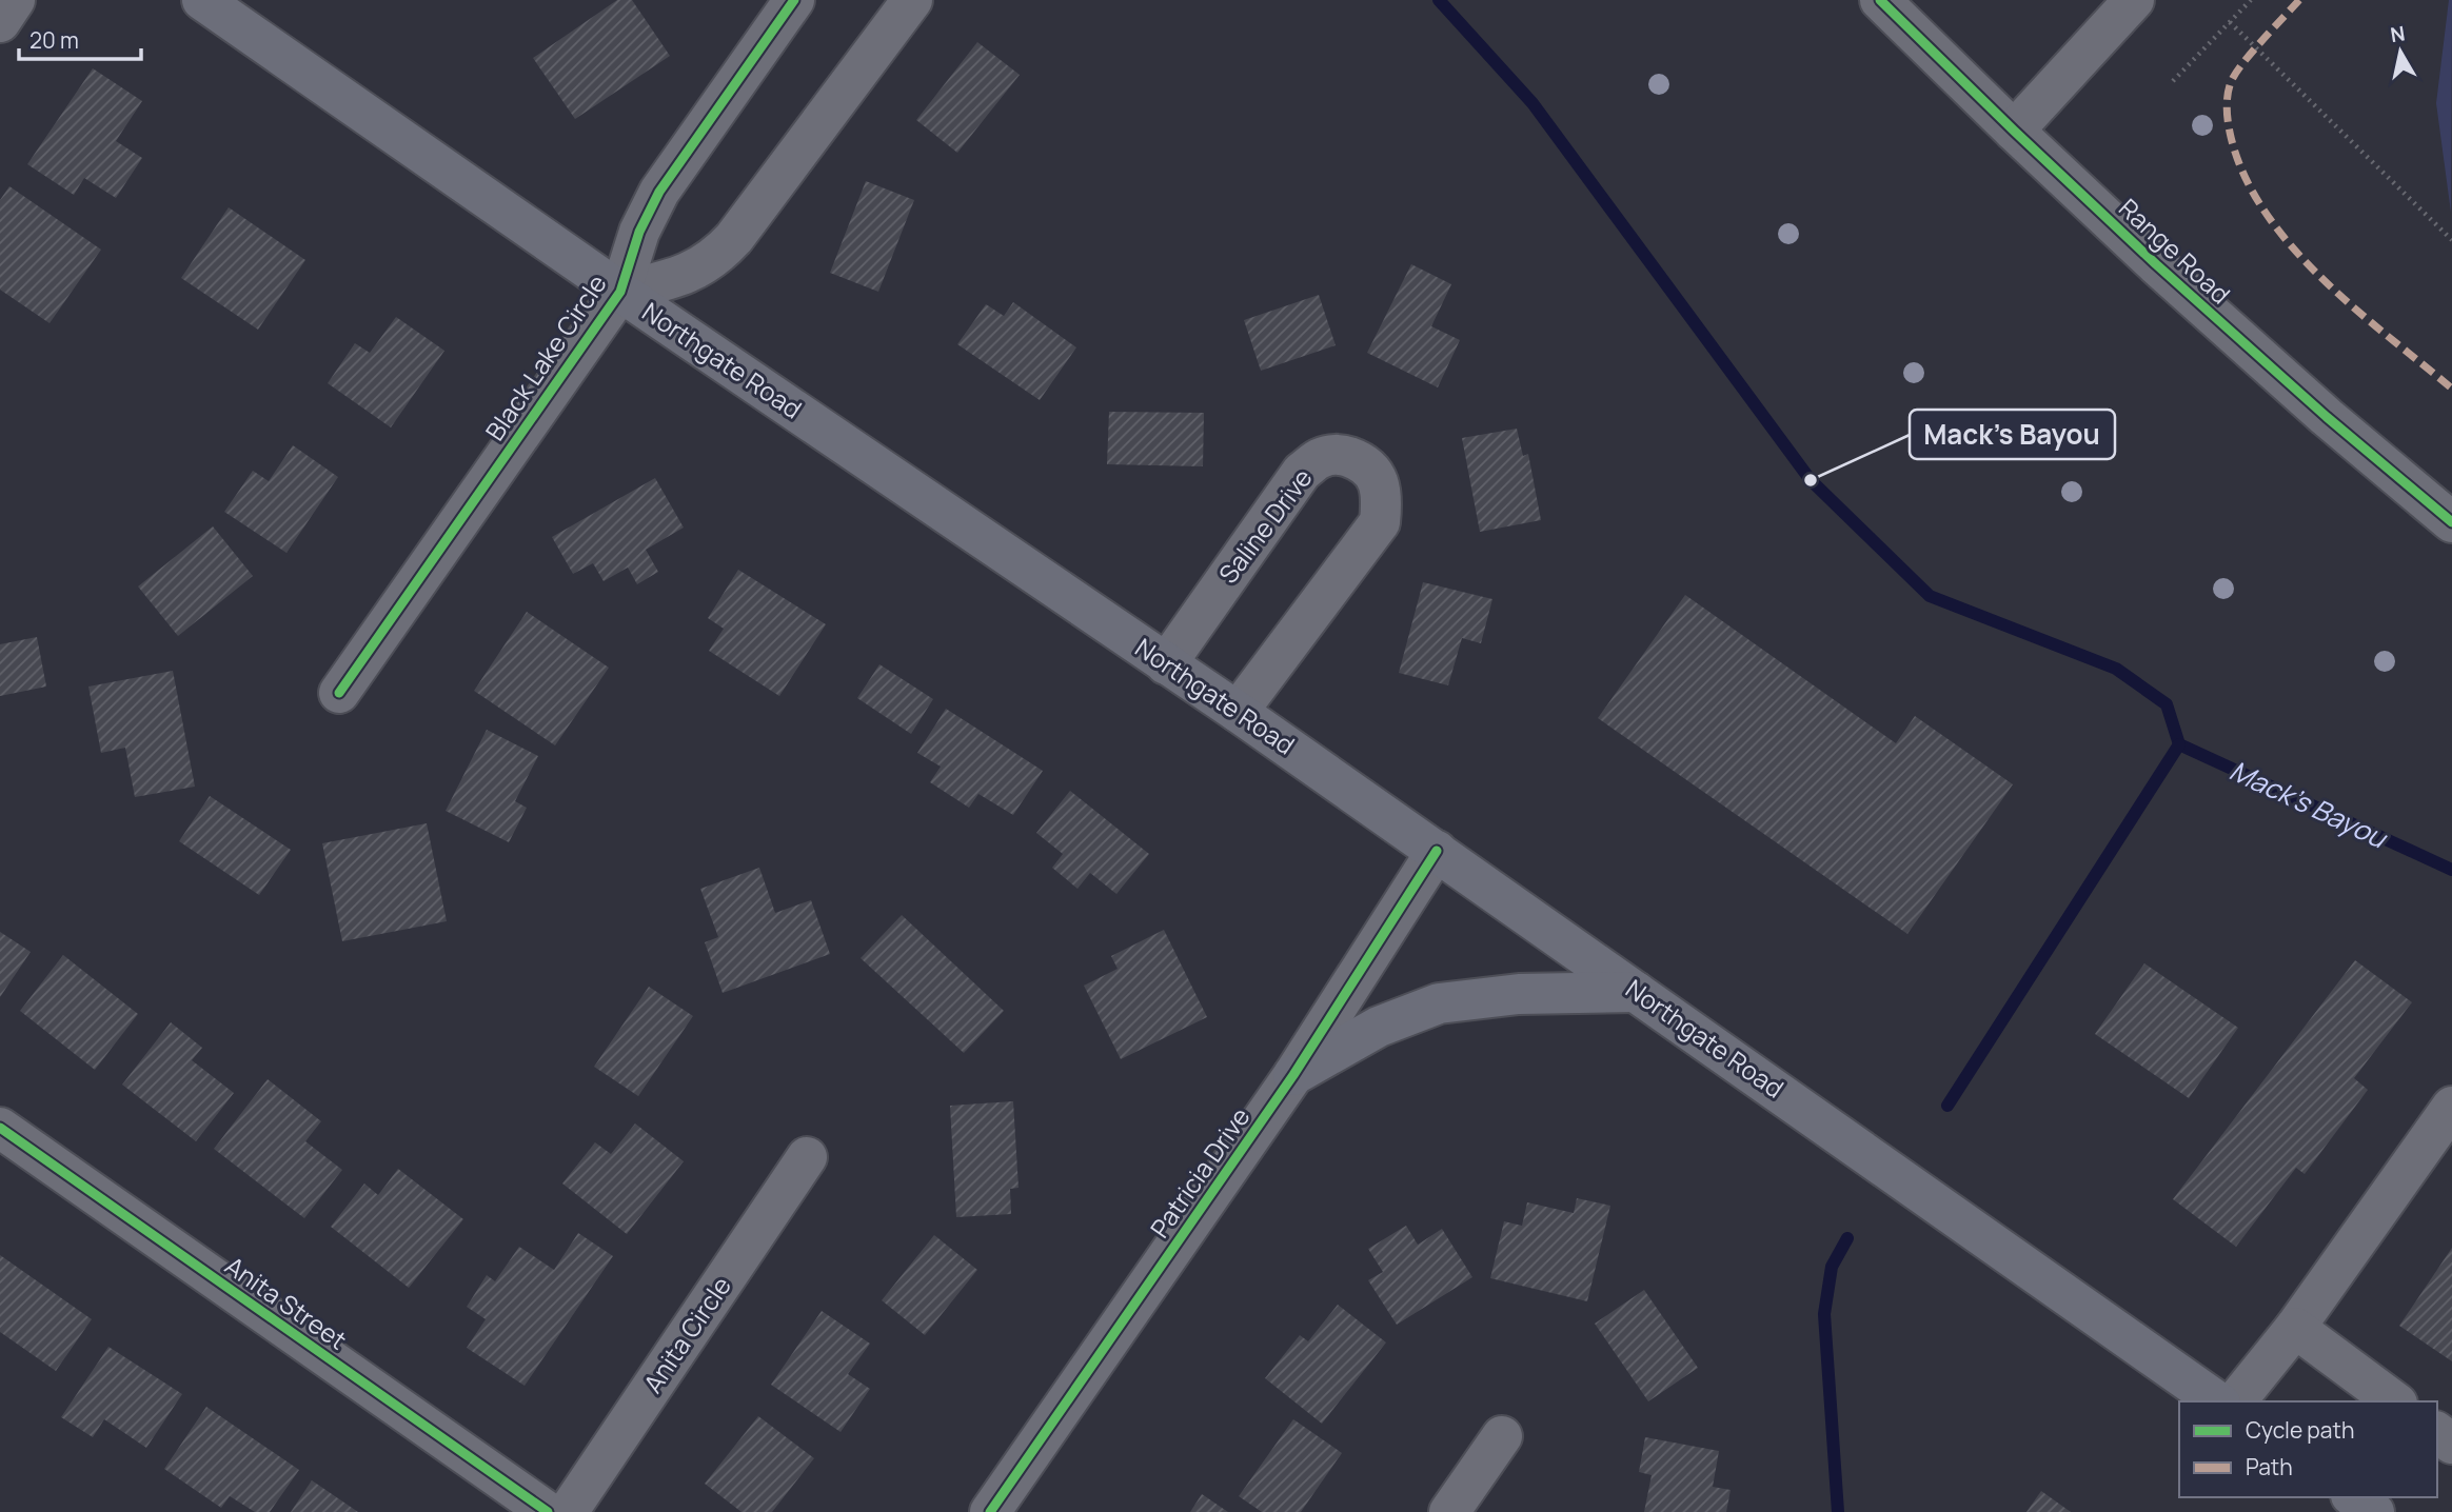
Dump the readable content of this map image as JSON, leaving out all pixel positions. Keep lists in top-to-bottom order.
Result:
{
  "streets": {
    "main road": ["Northgate Road"],
    "street": [
      "Range Road",
      "Black Lake Circle",
      "Saline Drive",
      "Patricia Drive",
      "Anita Street",
      "Anita Circle"
    ]
  },
  "crossings": [
    ["Black Lake Circle", "Northgate Road"],
    ["Northgate Road", "Saline Drive"],
    ["Northgate Road", "Patricia Drive"]
  ],
  "water": ["Mack's Bayou"],
  "places": ["Mack's Bayou"],
  "legend": ["Cycle path", "Path"],
  "scale_bar": "20 m",
  "north": "top"
}
